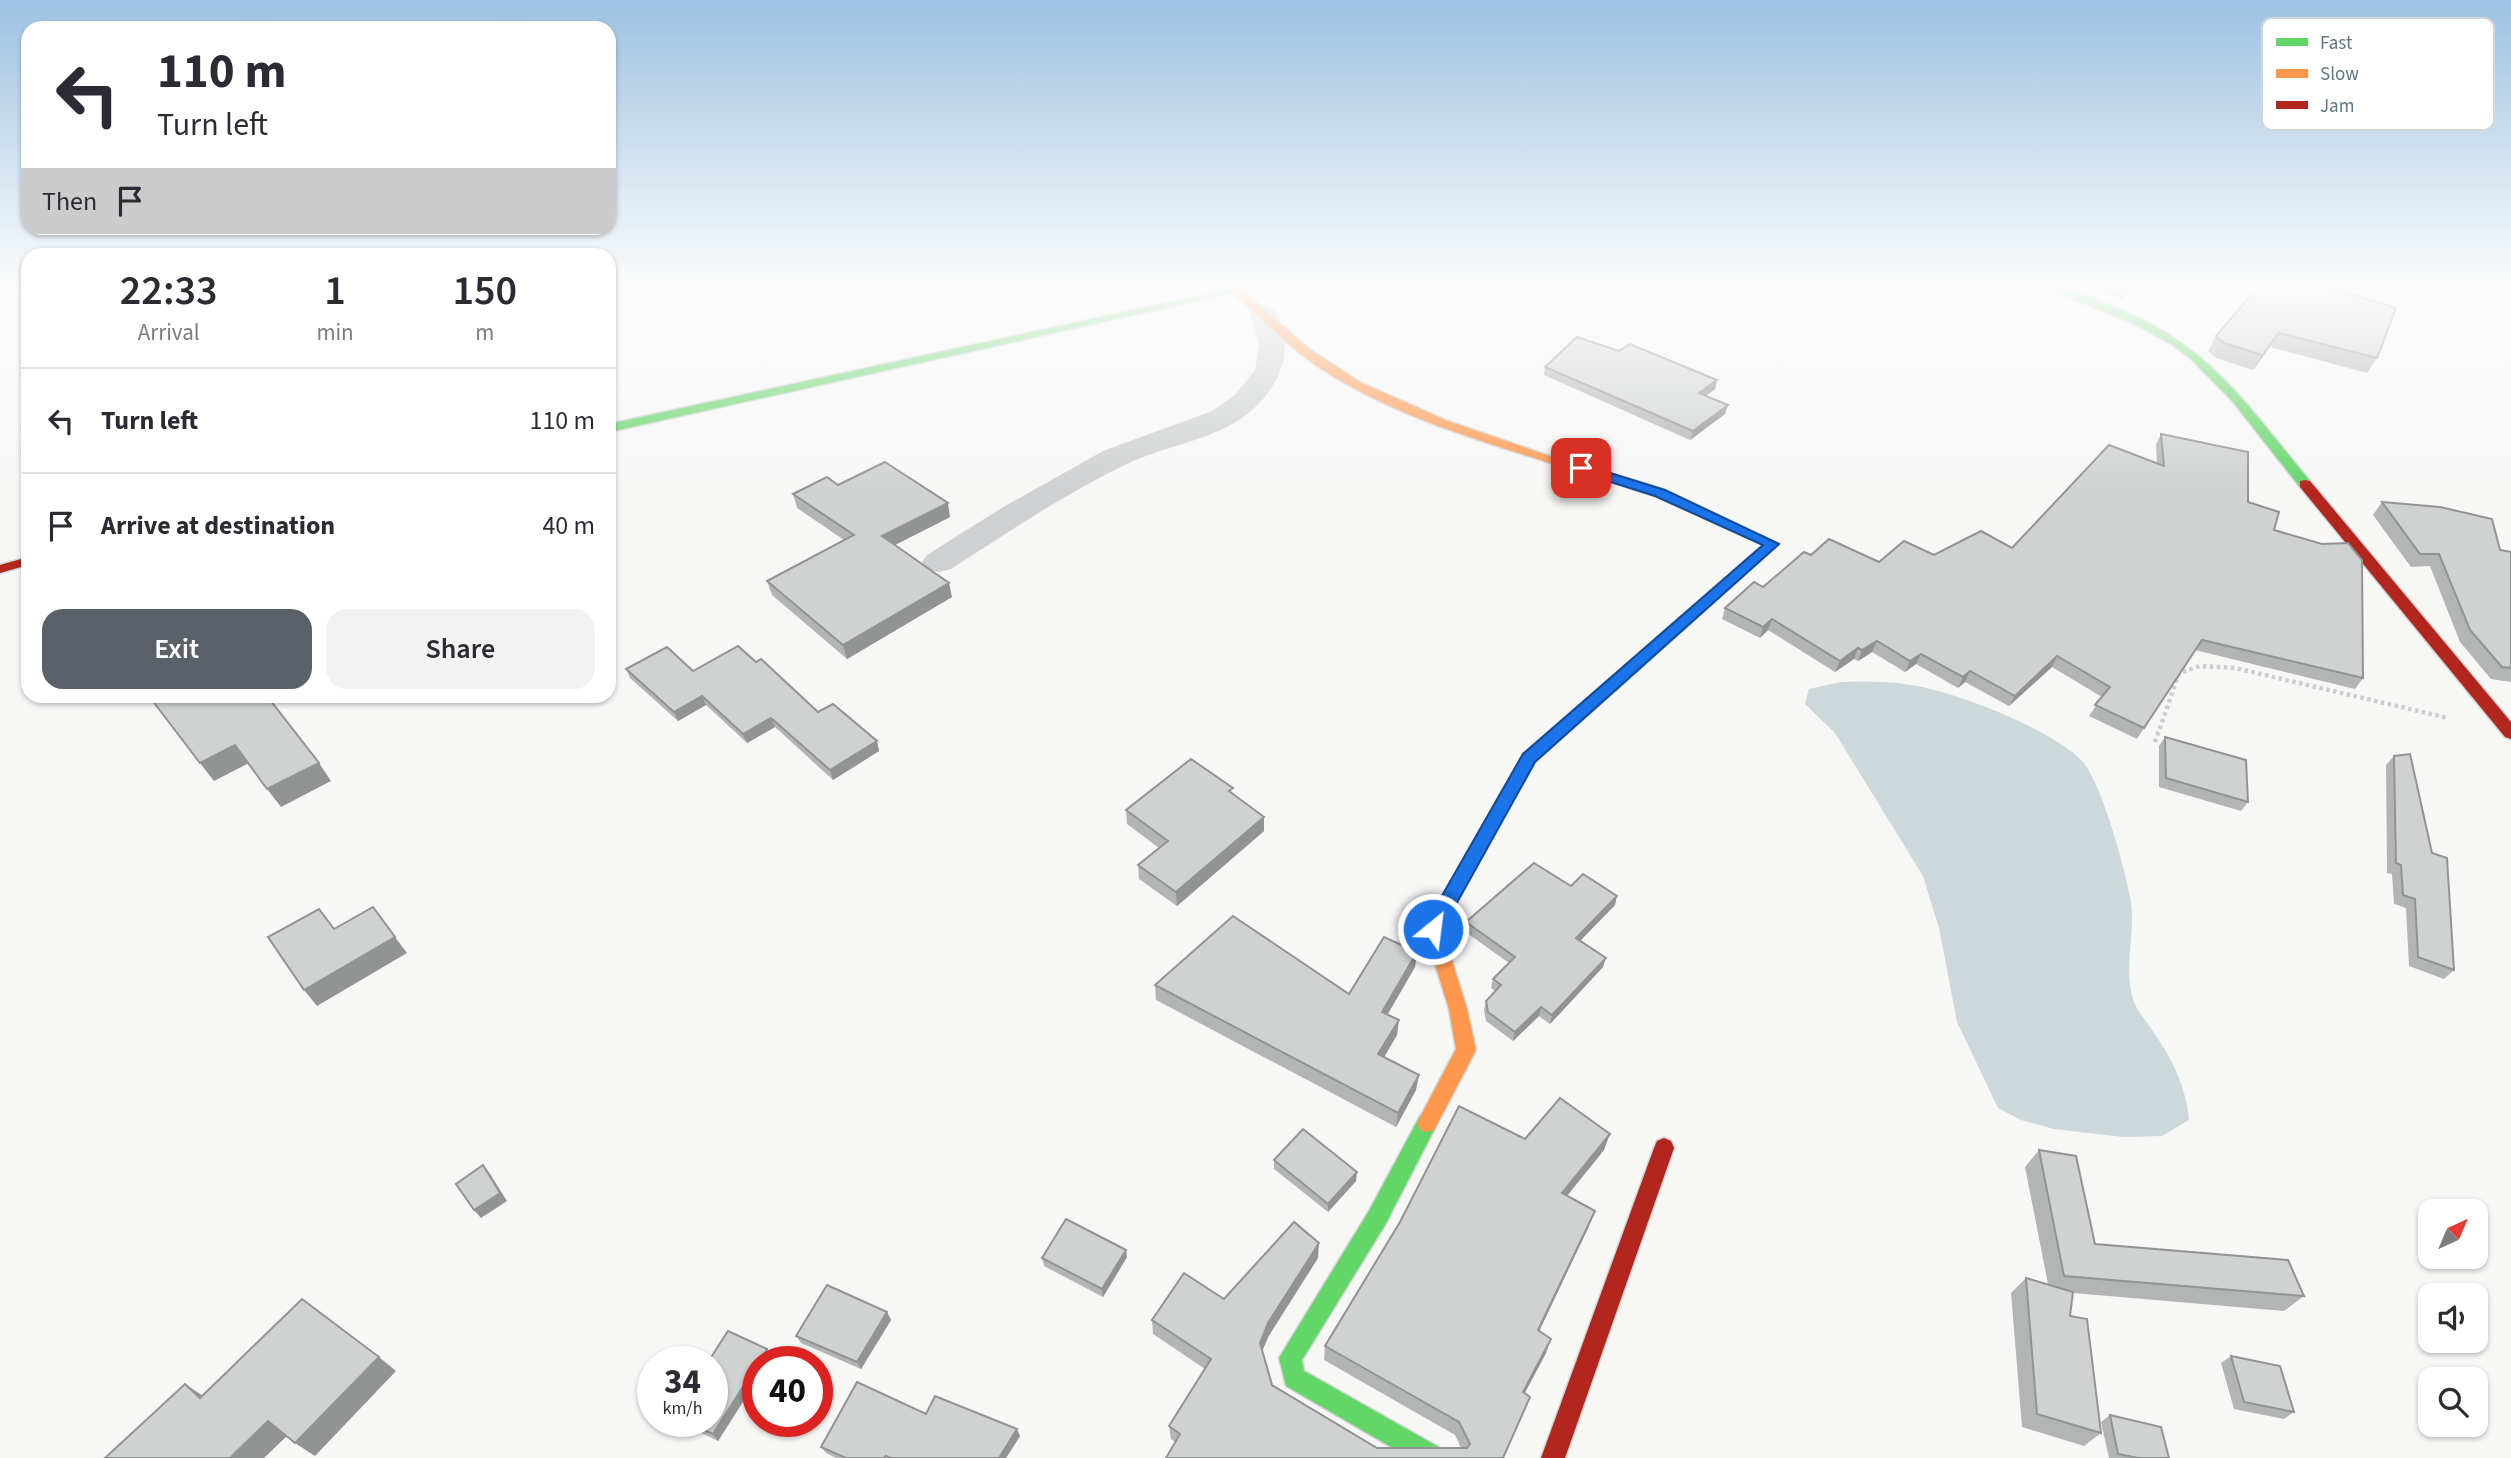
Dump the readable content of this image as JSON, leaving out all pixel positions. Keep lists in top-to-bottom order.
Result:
{
  "legend": ["Fast", "Slow", "Jam"],
  "north": "top right",
  "page": {
    "turn": ["110 m", "Turn left"],
    "then": "Then",
    "eta": [
      "22:33",
      "Arrival",
      "1",
      "min",
      "150",
      "m"
    ],
    "list": [
      {
        "name": "Turn left",
        "value": "110 m"
      },
      {
        "name": "Arrive at destination",
        "value": "40 m"
      }
    ],
    "buttons": ["Exit", "Share"],
    "speed": "34 km/h",
    "limit": "40"
  }
}
